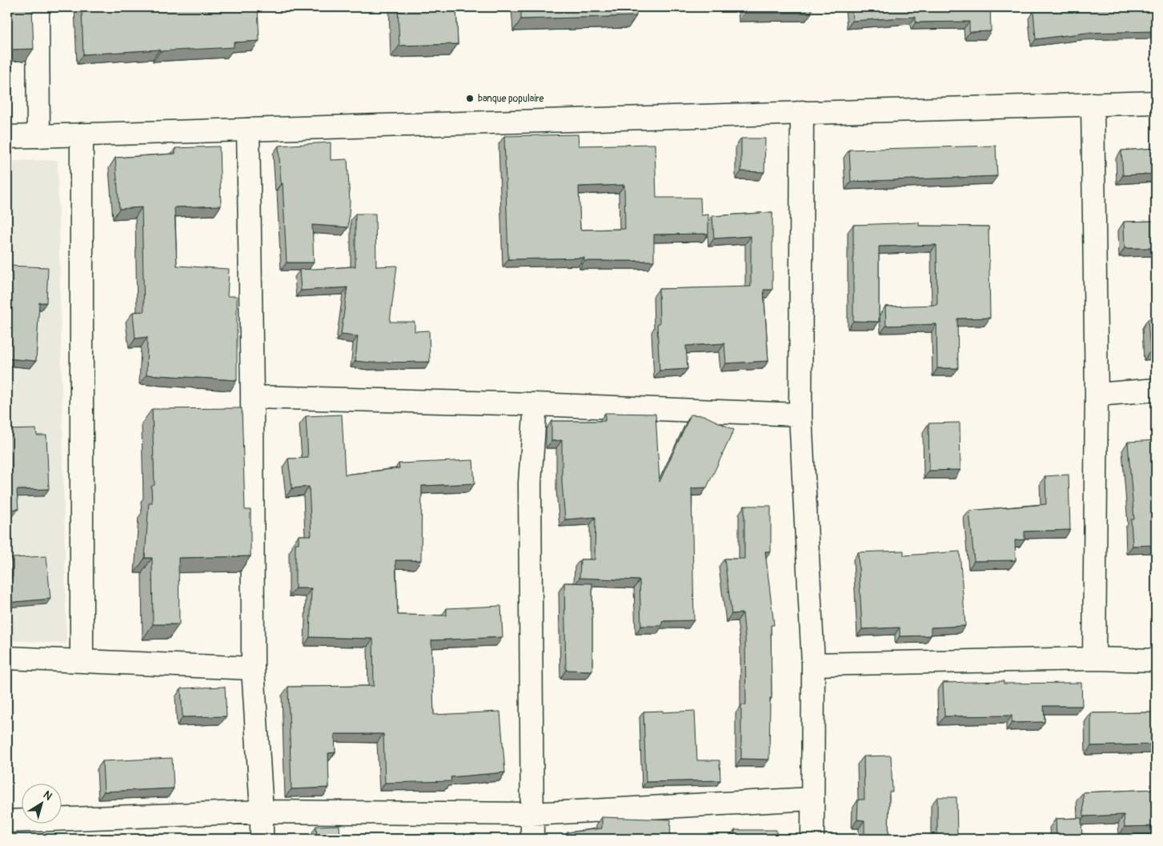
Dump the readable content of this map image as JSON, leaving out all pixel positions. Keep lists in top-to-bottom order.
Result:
{
  "places": ["banque populaire"],
  "north": "top right"
}
